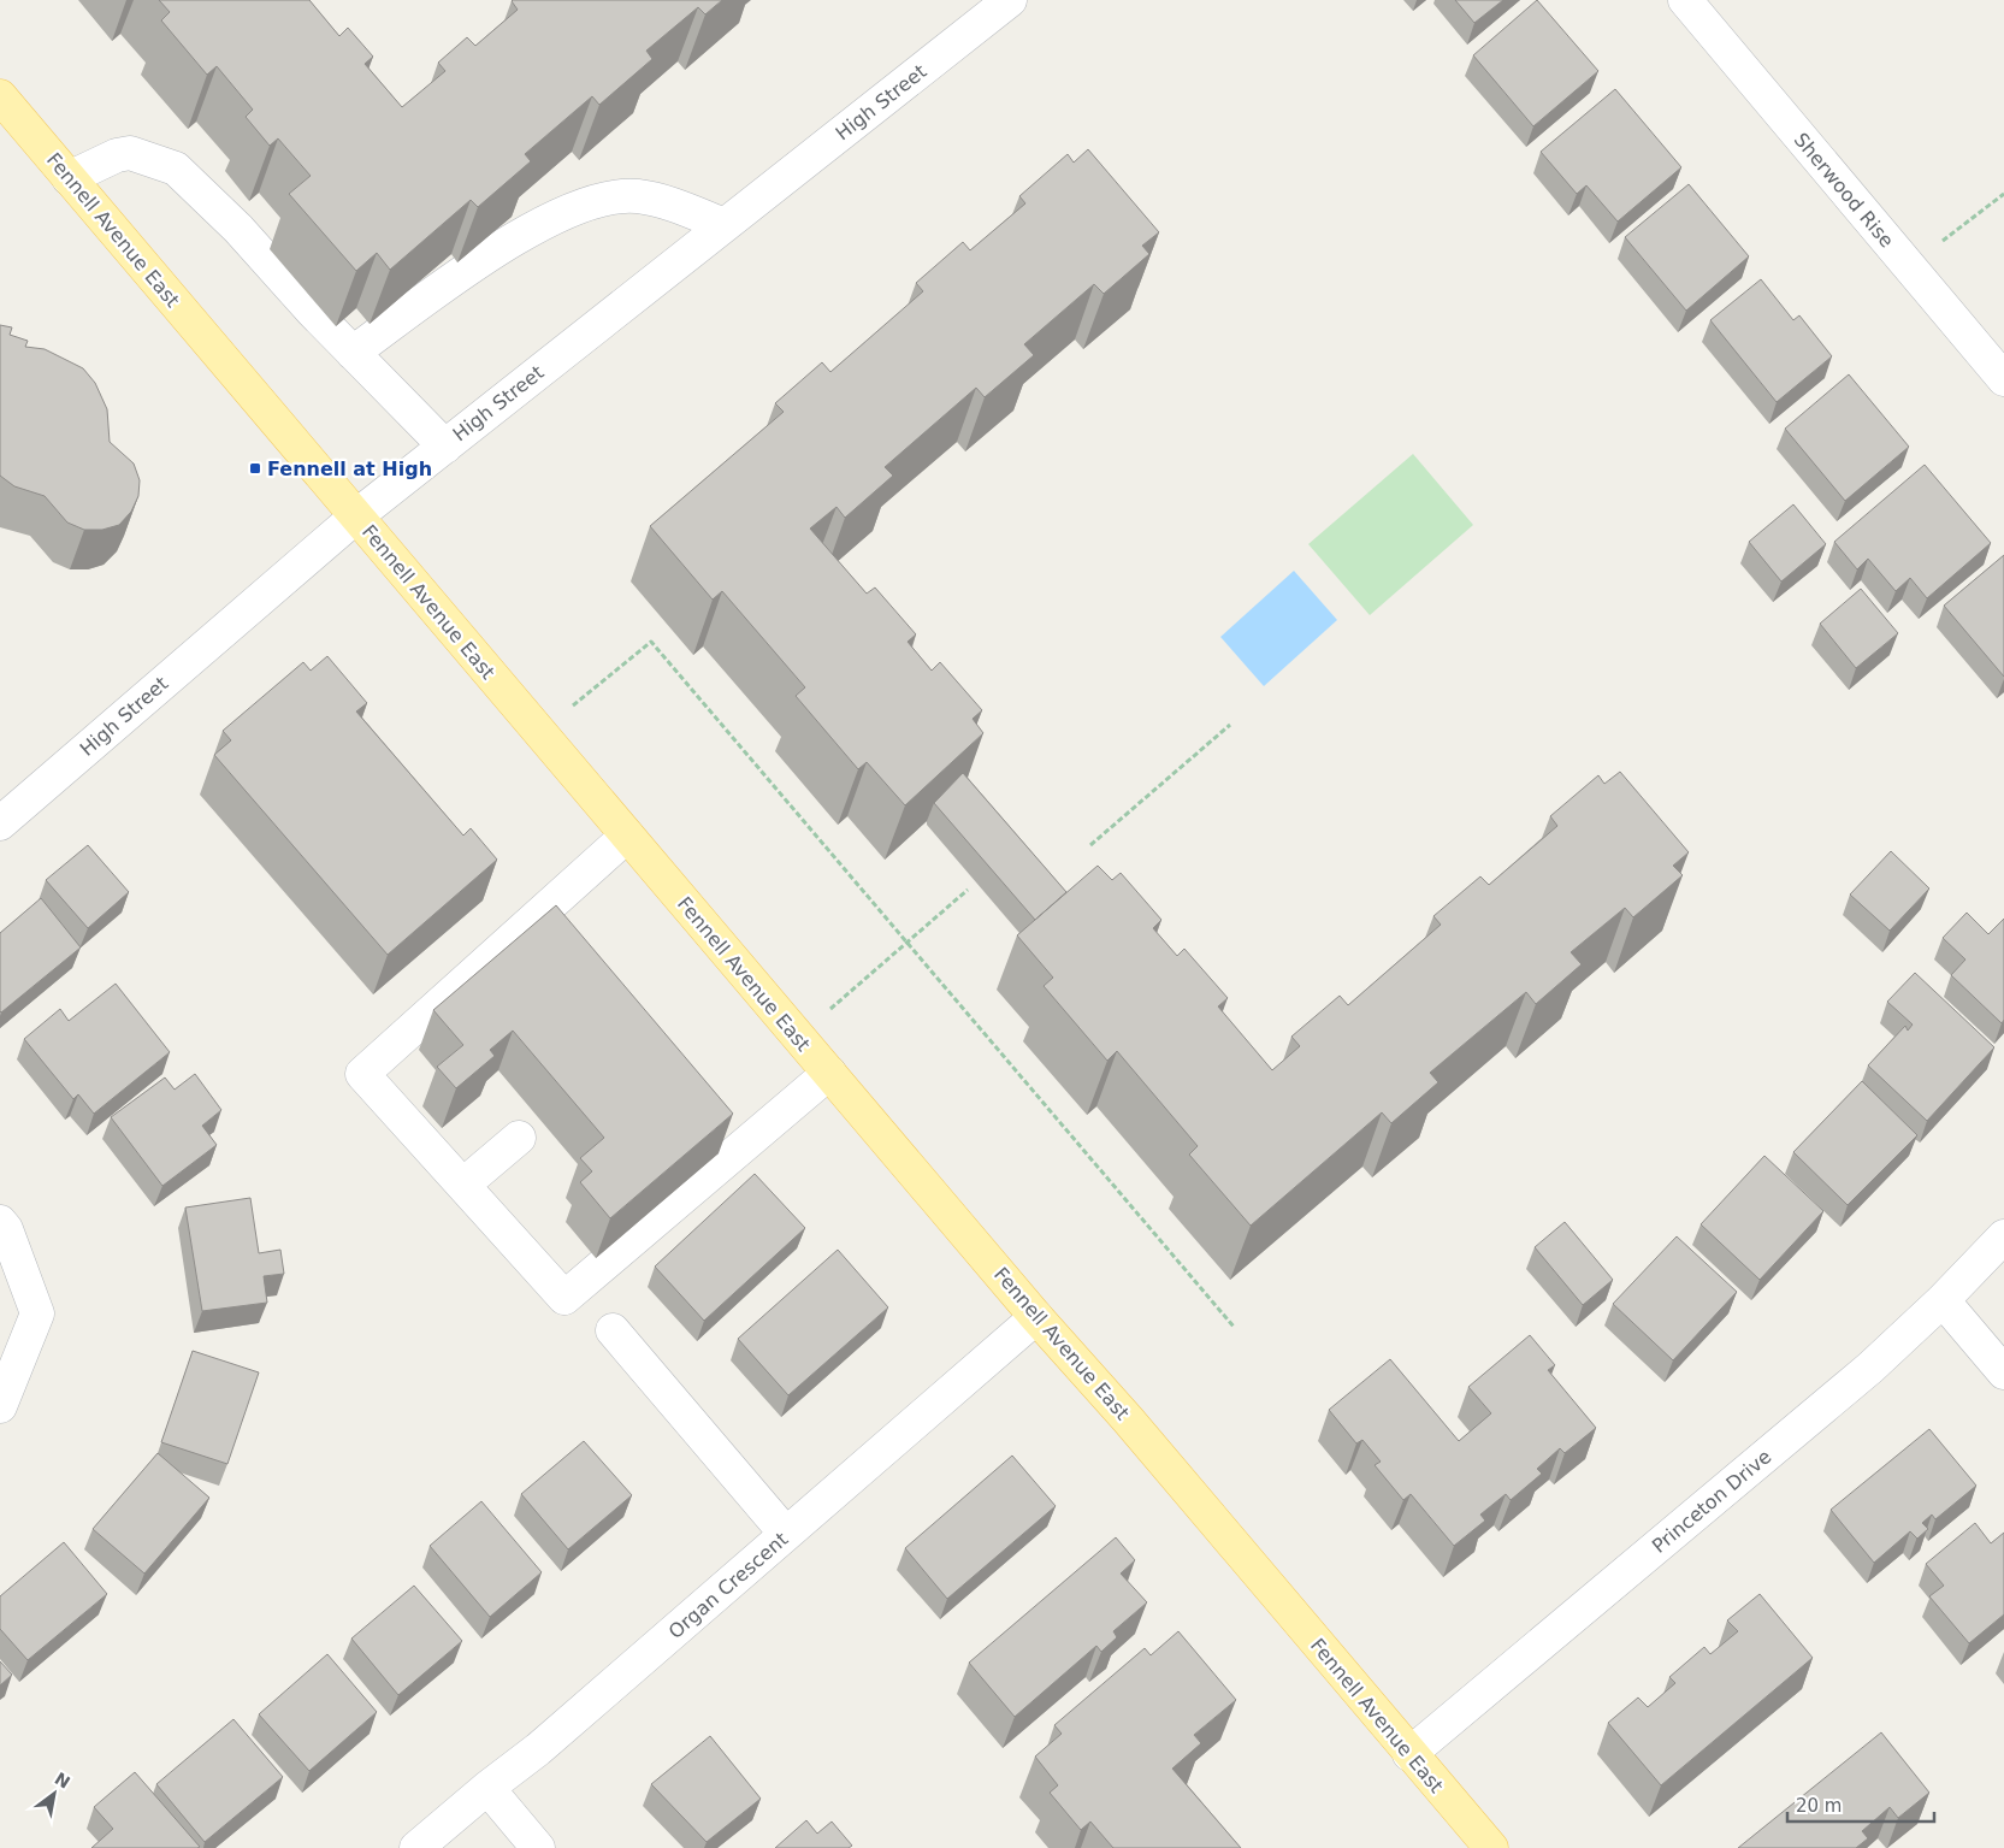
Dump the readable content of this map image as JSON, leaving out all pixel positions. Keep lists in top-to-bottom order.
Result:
{
  "streets": {
    "main road": ["Fennell Avenue East"],
    "street": [
      "High Street",
      "Sherwood Rise",
      "Princeton Drive",
      "Organ Crescent"
    ]
  },
  "crossings": [
    ["High Street", "Fennell Avenue East"],
    ["Fennell Avenue East", "Princeton Drive"],
    ["Fennell Avenue East", "Organ Crescent"]
  ],
  "places": {
    "transit": ["Fennell at High"]
  },
  "scale_bar": "20 m",
  "north": "top right"
}
